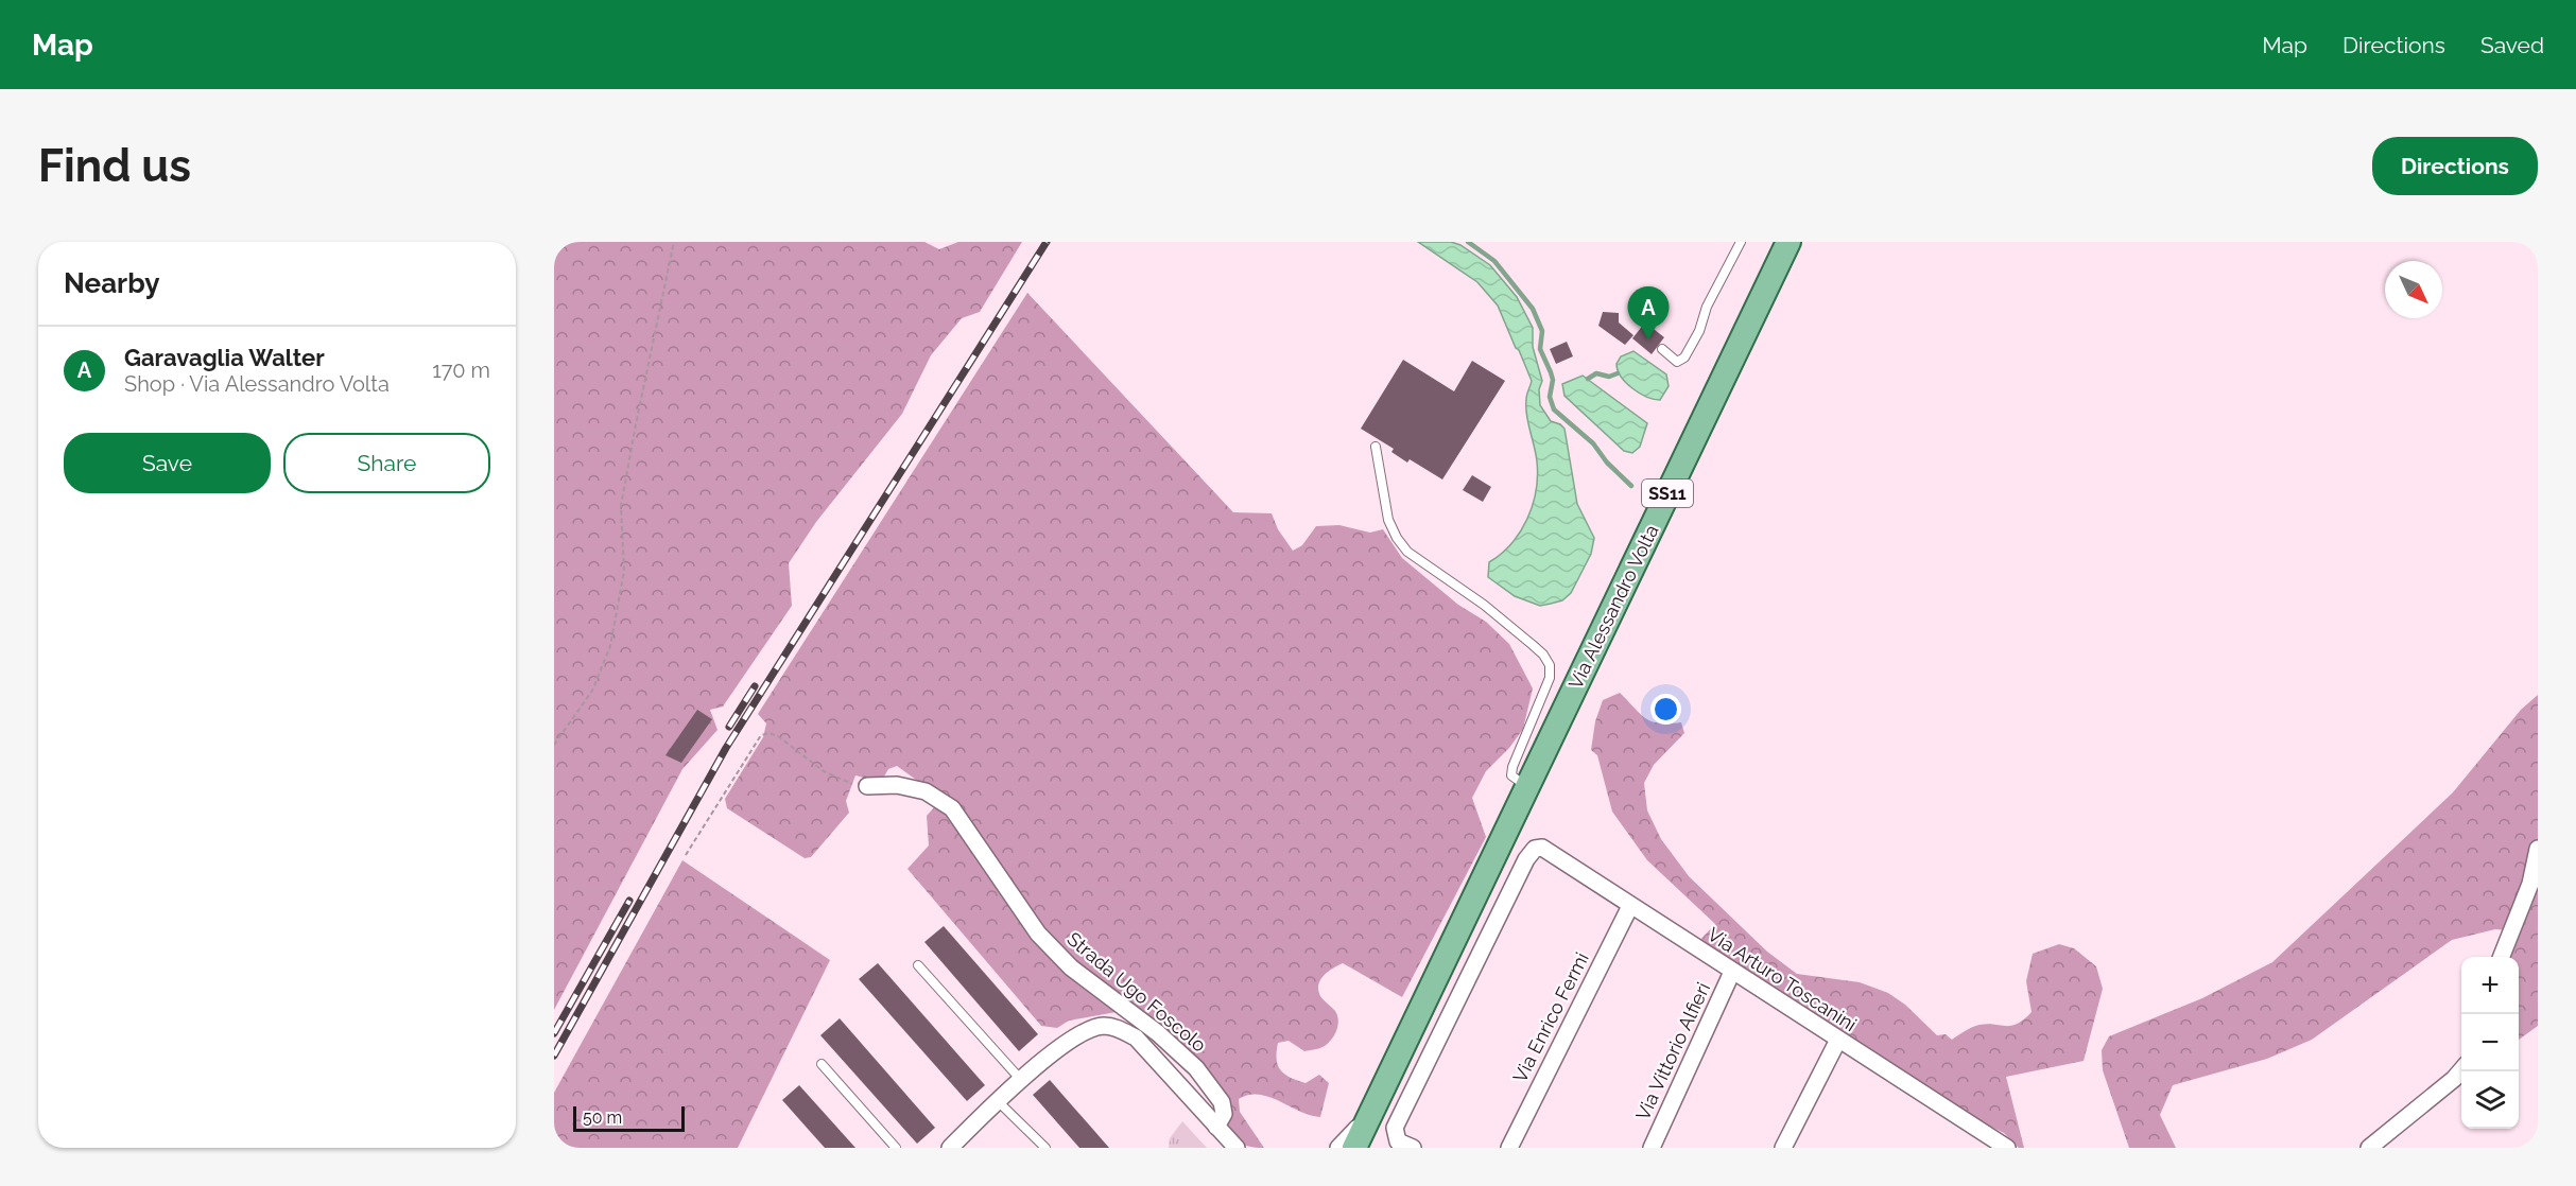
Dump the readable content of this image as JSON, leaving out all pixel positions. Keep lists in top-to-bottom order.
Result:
{
  "streets": {
    "main road": ["SS11", "Via Alessandro Volta"],
    "street": [
      "Via Arturo Toscanini",
      "Strada Ugo Foscolo",
      "Via Enrico Fermi",
      "Via Vittorio Alfieri"
    ]
  },
  "crossings": [
    ["Via Arturo Toscanini", "Via Enrico Fermi"],
    ["Via Arturo Toscanini", "Via Vittorio Alfieri"]
  ],
  "scale_bar": "50 m",
  "north": "bottom right",
  "page": {
    "header": "Map",
    "nav": ["Map", "Directions", "Saved"],
    "buttons": [
      "Directions",
      ["Save", "Share"]
    ],
    "title": "Find us",
    "heading": "Nearby",
    "pins": "A",
    "list": [
      {
        "mark": "A",
        "name": "Garavaglia Walter",
        "note": "Shop · Via Alessandro Volta",
        "value": "170 m"
      }
    ],
    "map_buttons": ["+", "−"],
    "scale": "50 m"
  }
}
